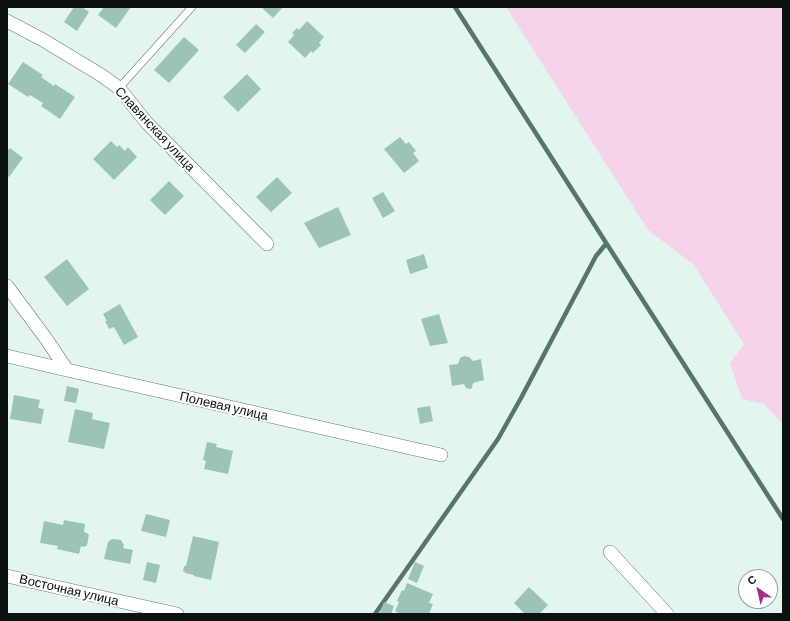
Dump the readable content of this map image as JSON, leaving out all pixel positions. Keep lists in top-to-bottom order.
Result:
{
  "streets": {
    "street": ["Славянская улица", "Полевая улица", "Восточная улица"]
  },
  "north": "top left"
}
